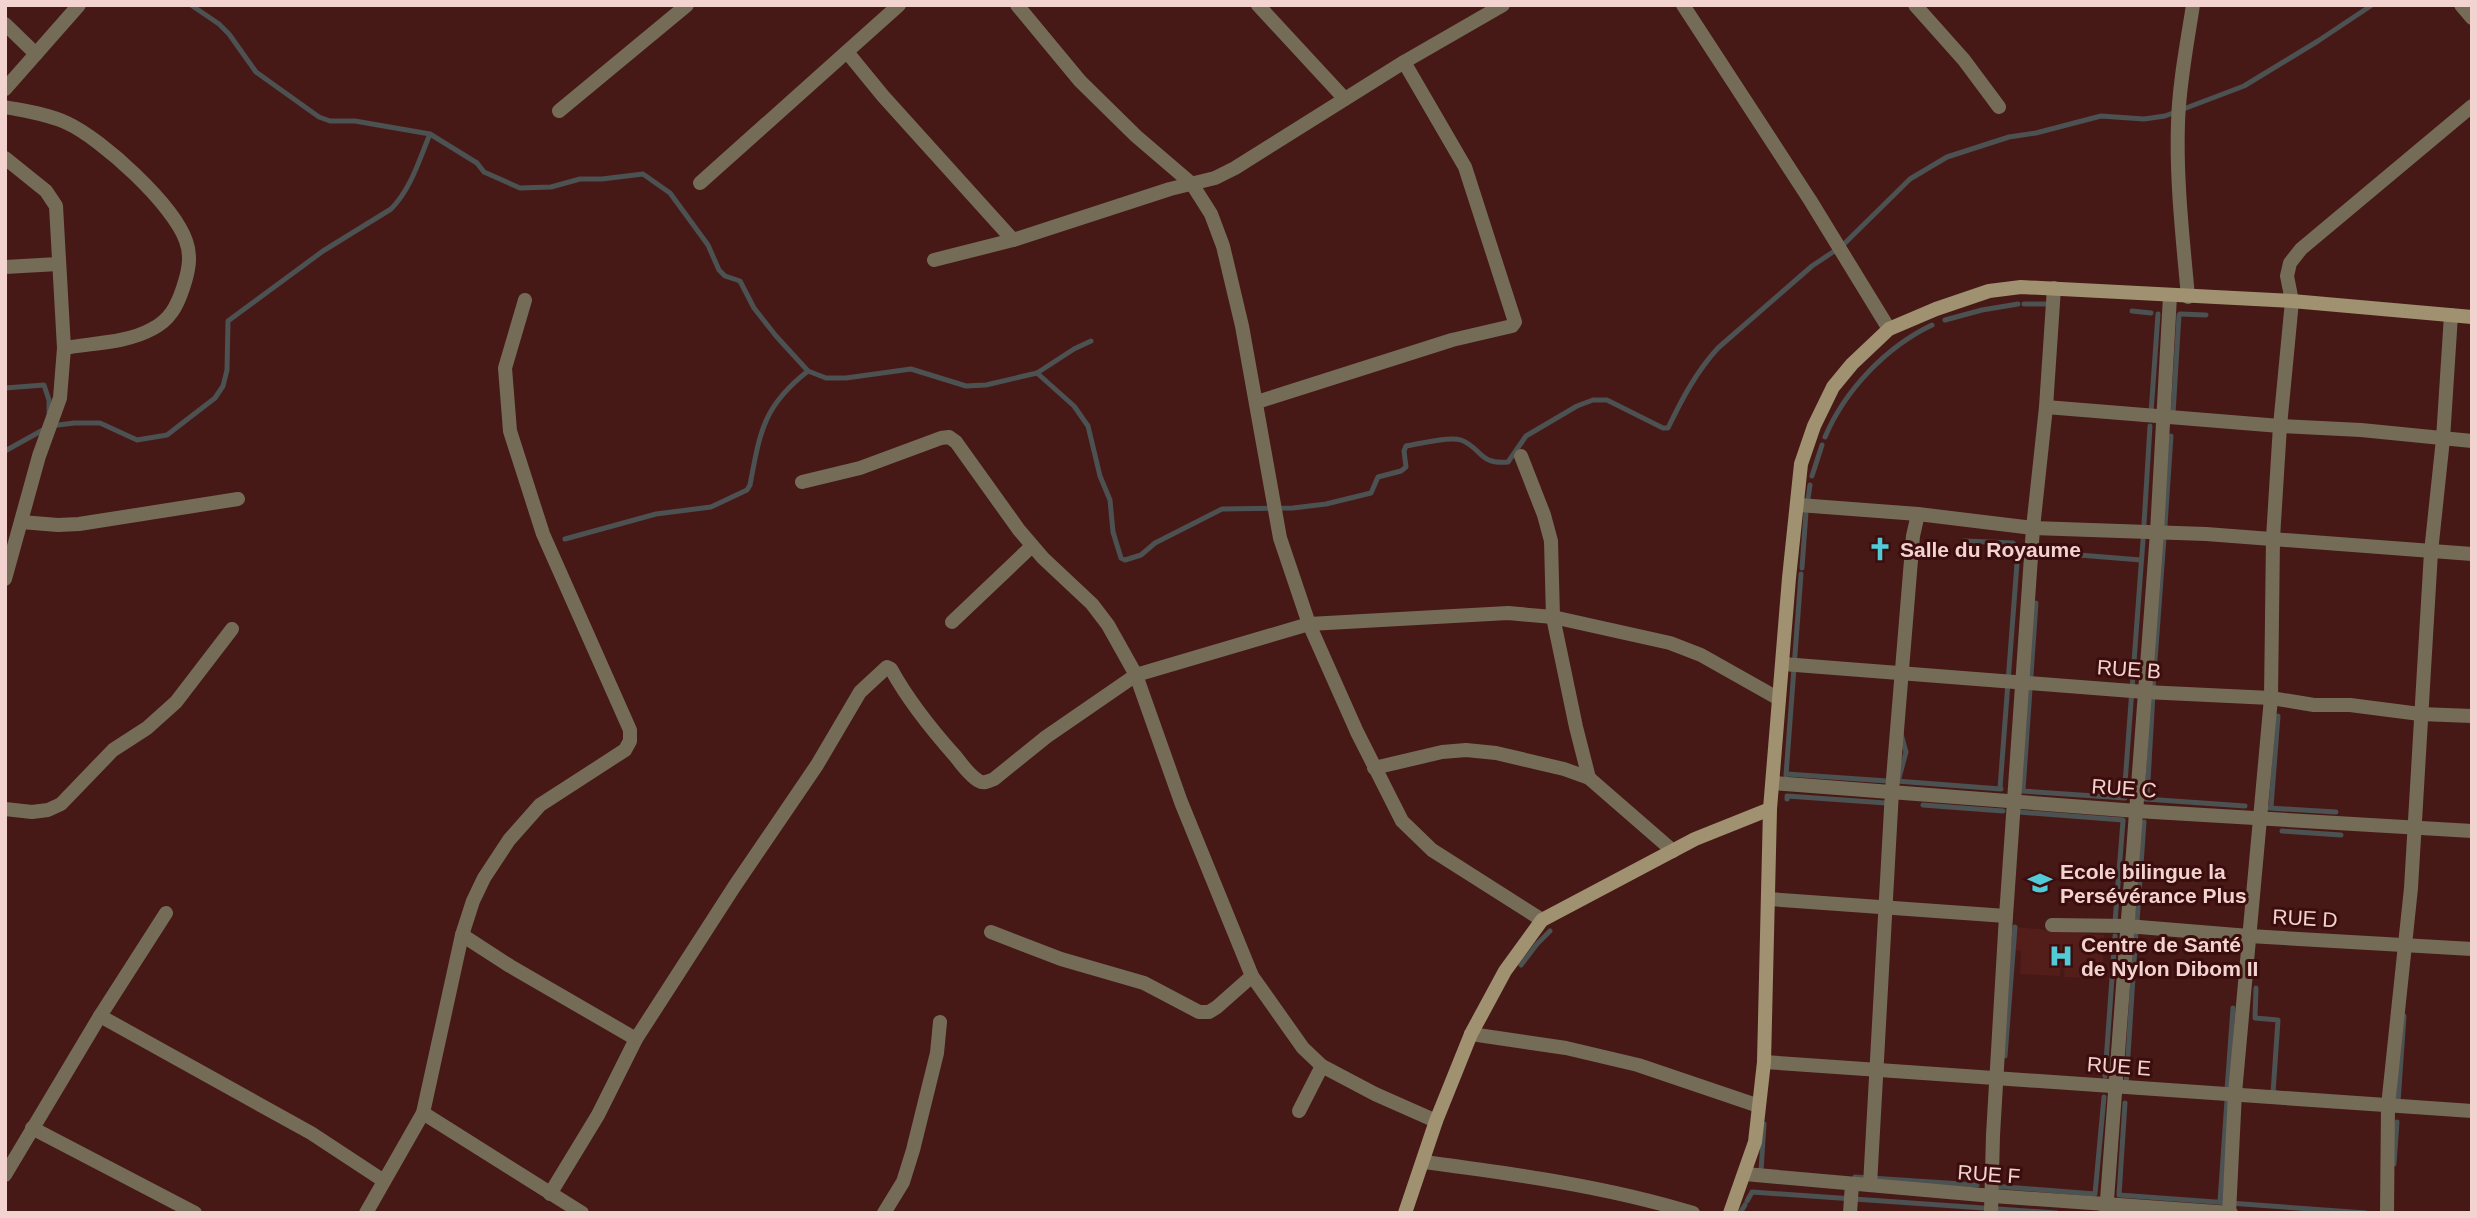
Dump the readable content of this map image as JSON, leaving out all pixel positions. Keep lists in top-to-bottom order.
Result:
{
  "streets": {
    "street": [
      "RUE B",
      "RUE C",
      "RUE D",
      "RUE E",
      "RUE F"
    ]
  },
  "places": {
    "church": ["Salle du Royaume"],
    "school or university": ["Ecole bilingue la Persévérance Plus"],
    "hospital": ["Centre de Santé de Nylon Dibom II"]
  }
}
